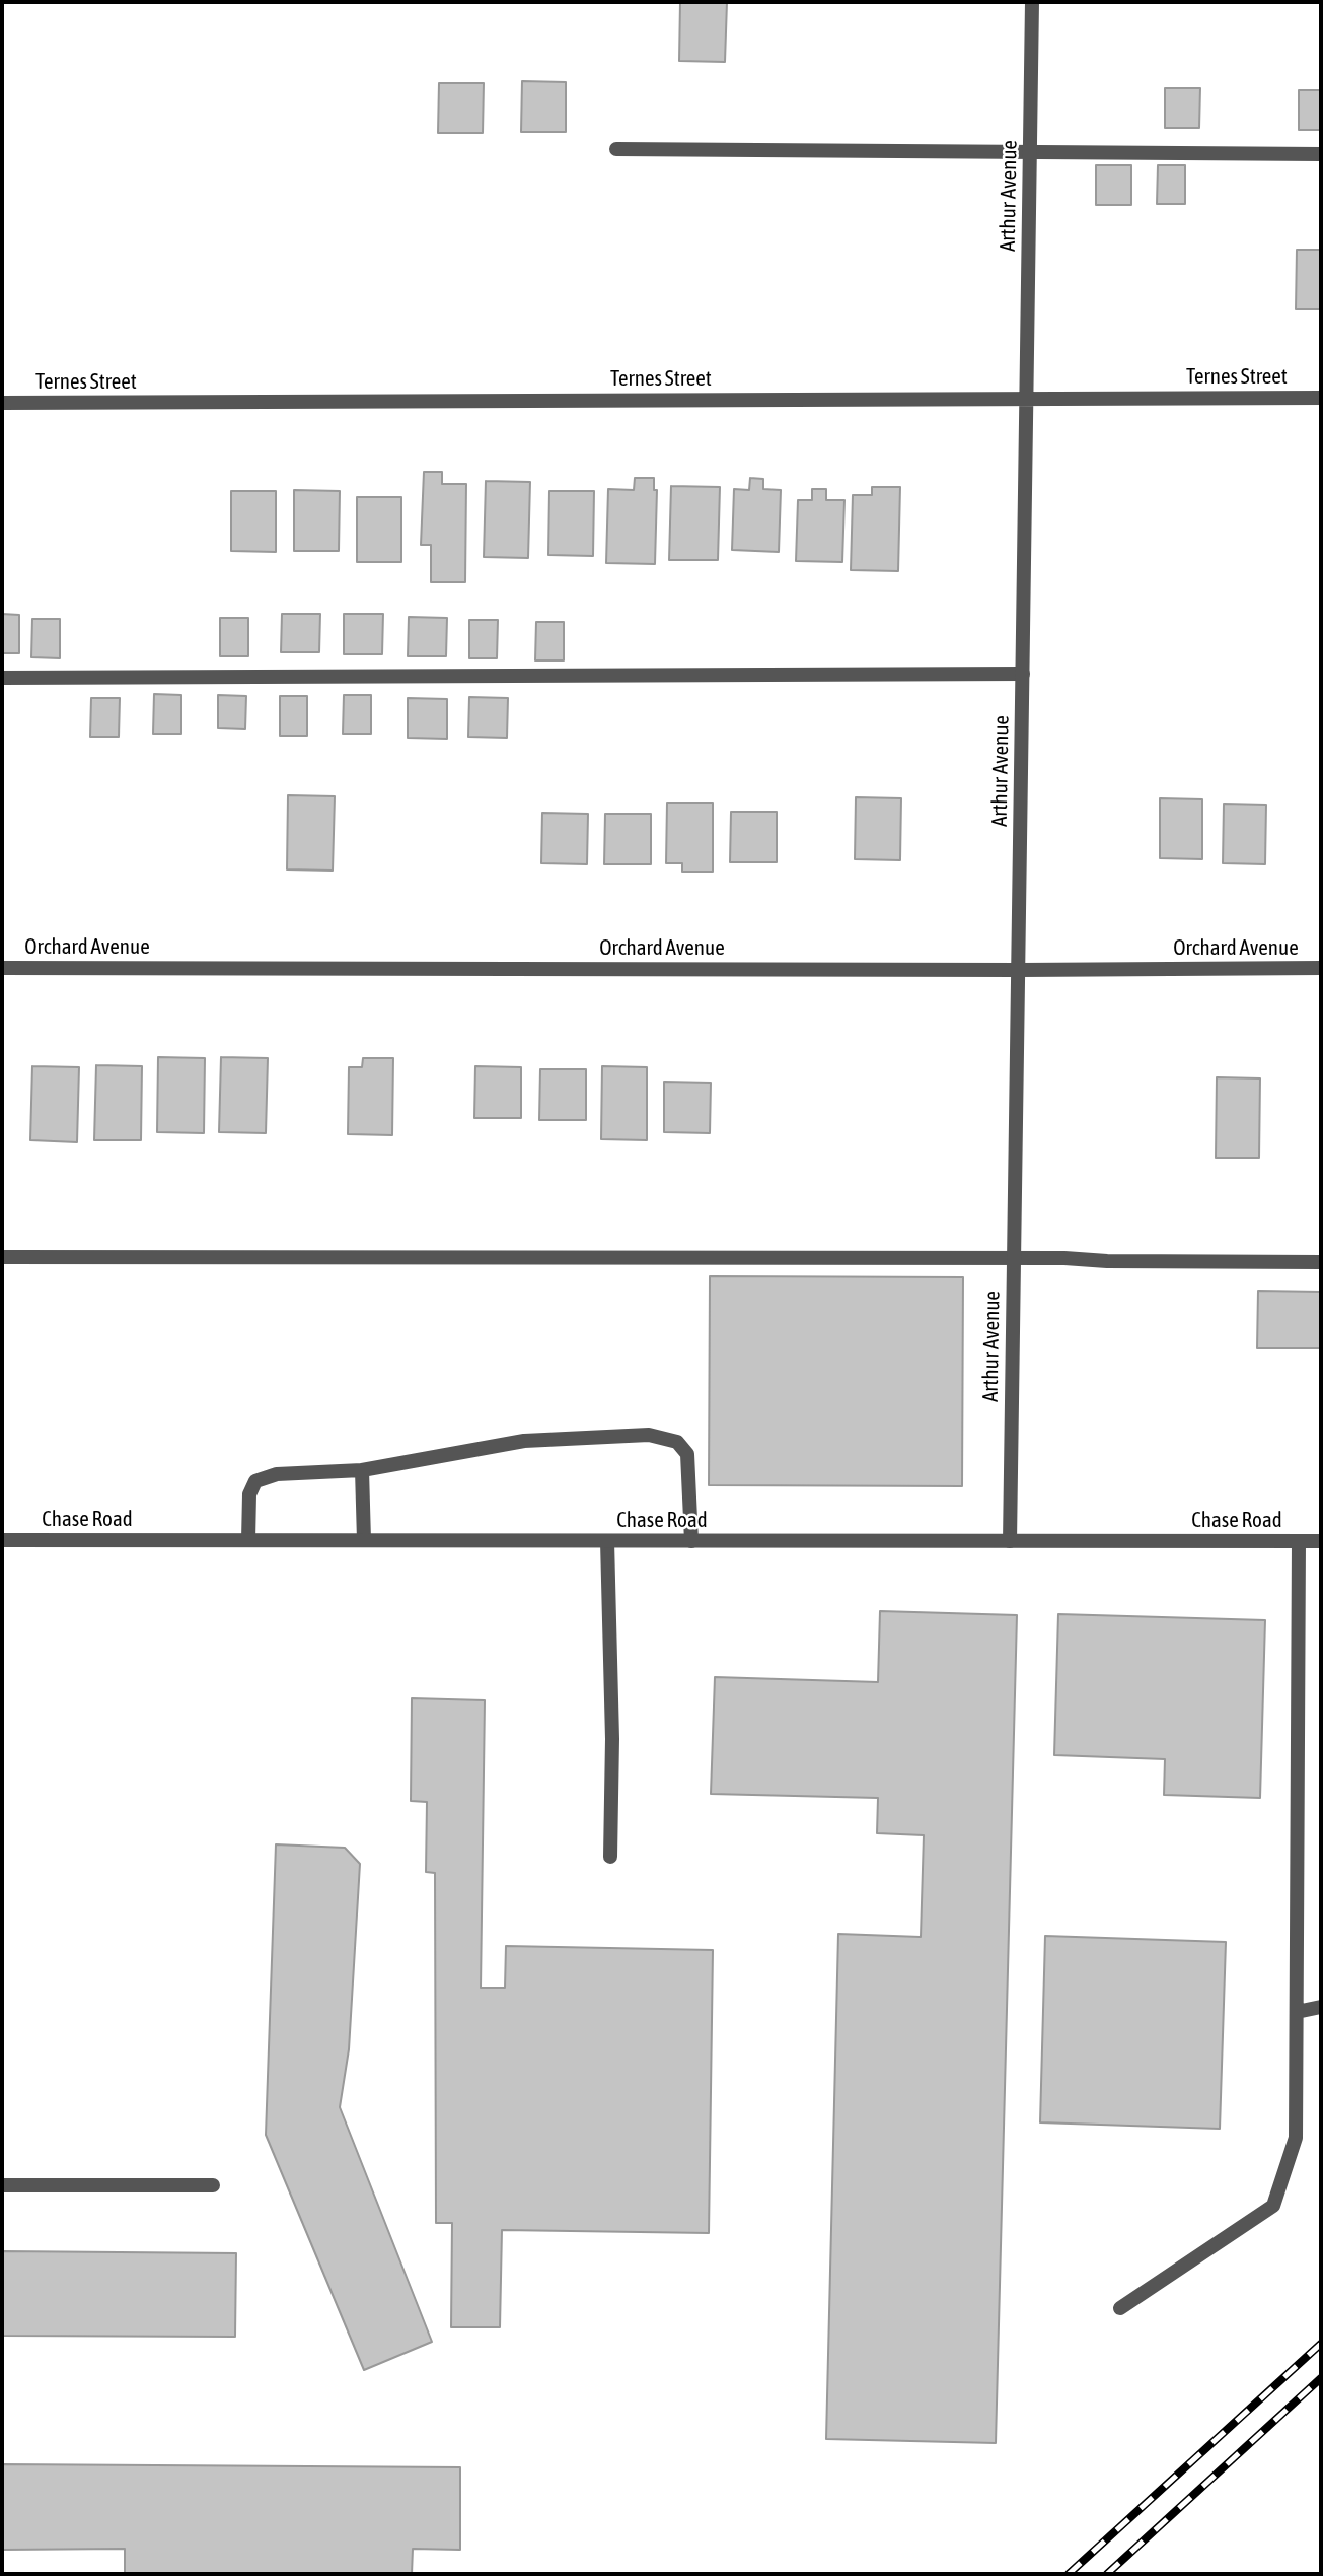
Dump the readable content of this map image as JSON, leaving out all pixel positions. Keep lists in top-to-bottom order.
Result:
{
  "streets": {
    "street": [
      "Arthur Avenue",
      "Ternes Street",
      "Orchard Avenue",
      "Chase Road"
    ]
  },
  "crossings": [
    ["Arthur Avenue", "Ternes Street"],
    ["Arthur Avenue", "Orchard Avenue"],
    ["Arthur Avenue", "Chase Road"]
  ]
}
